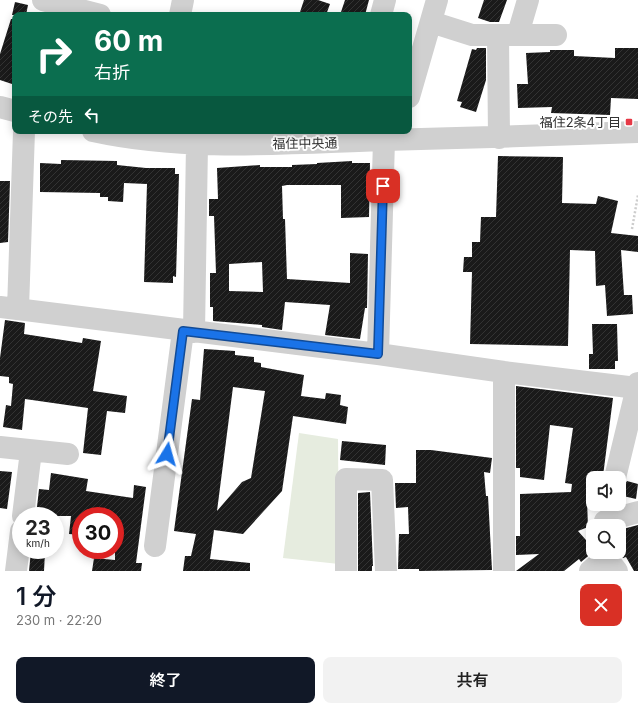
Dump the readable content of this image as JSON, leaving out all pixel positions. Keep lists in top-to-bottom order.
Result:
{
  "streets": {
    "street": ["福住中央通"]
  },
  "places": {
    "transit": ["福住2条4丁目"]
  },
  "page": {
    "turn": ["60 m", "右折"],
    "then": "その先",
    "speed": "23 km/h",
    "limit": "30",
    "heading": ["1 分", "230 m · 22:20"],
    "buttons": ["終了", "共有"]
  }
}
